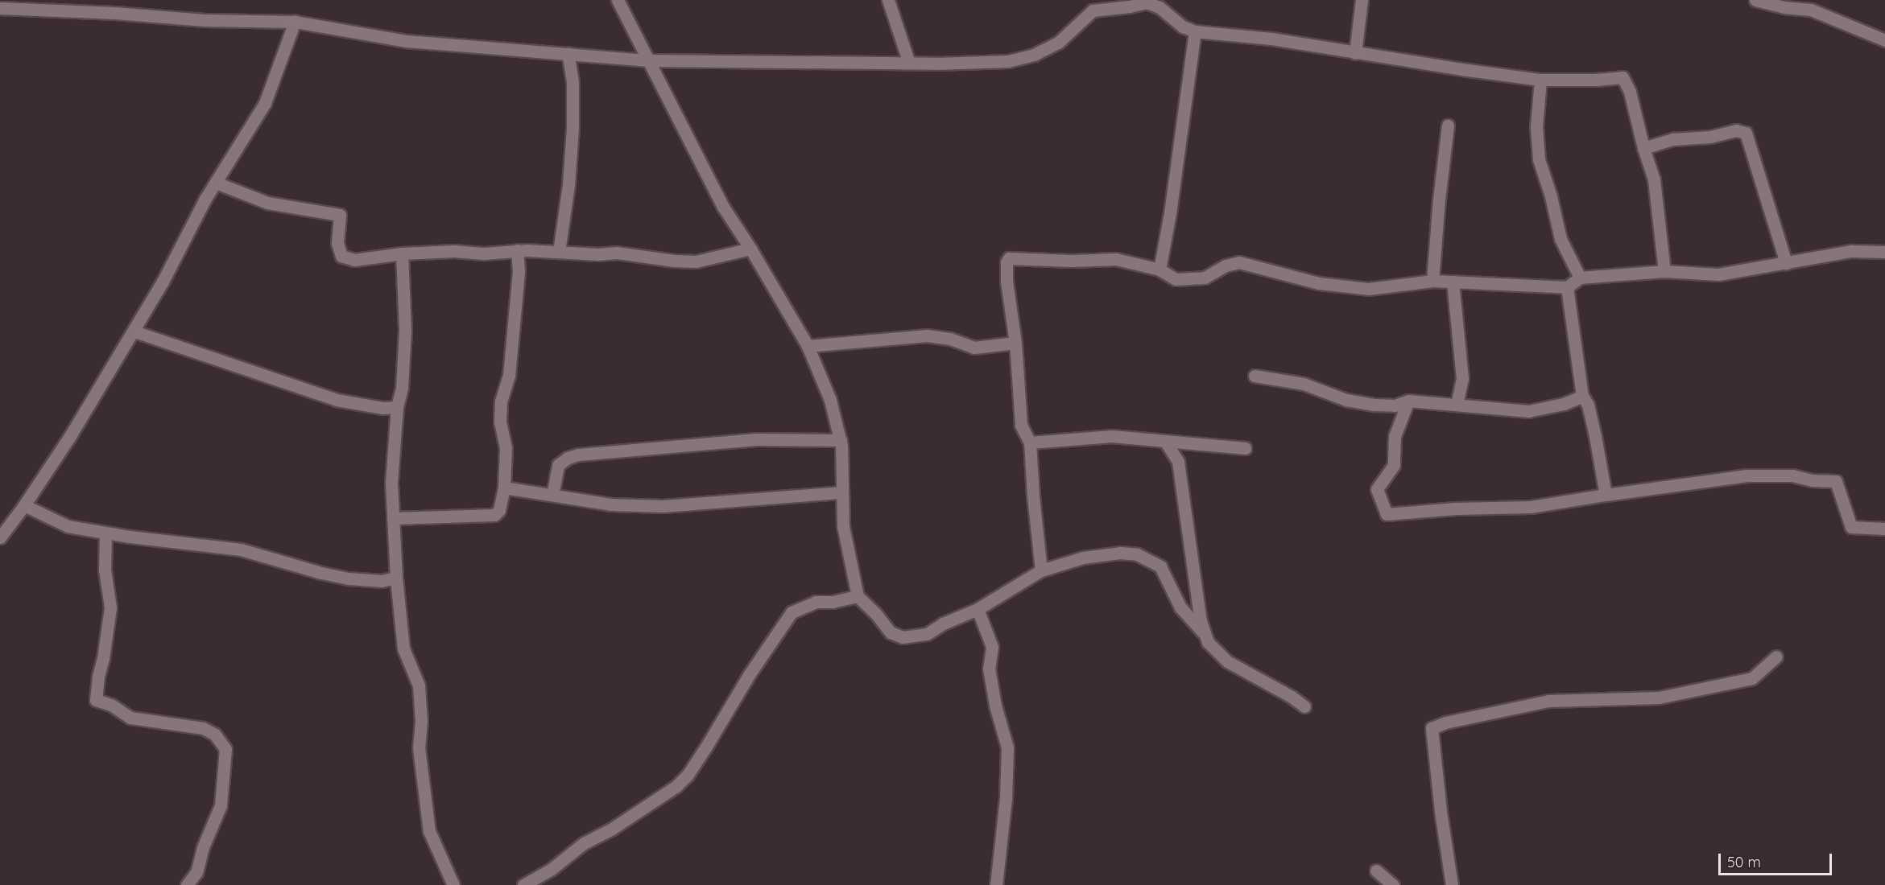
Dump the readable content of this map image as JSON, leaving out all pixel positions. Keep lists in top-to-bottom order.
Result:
{
  "scale_bar": "50 m"
}
